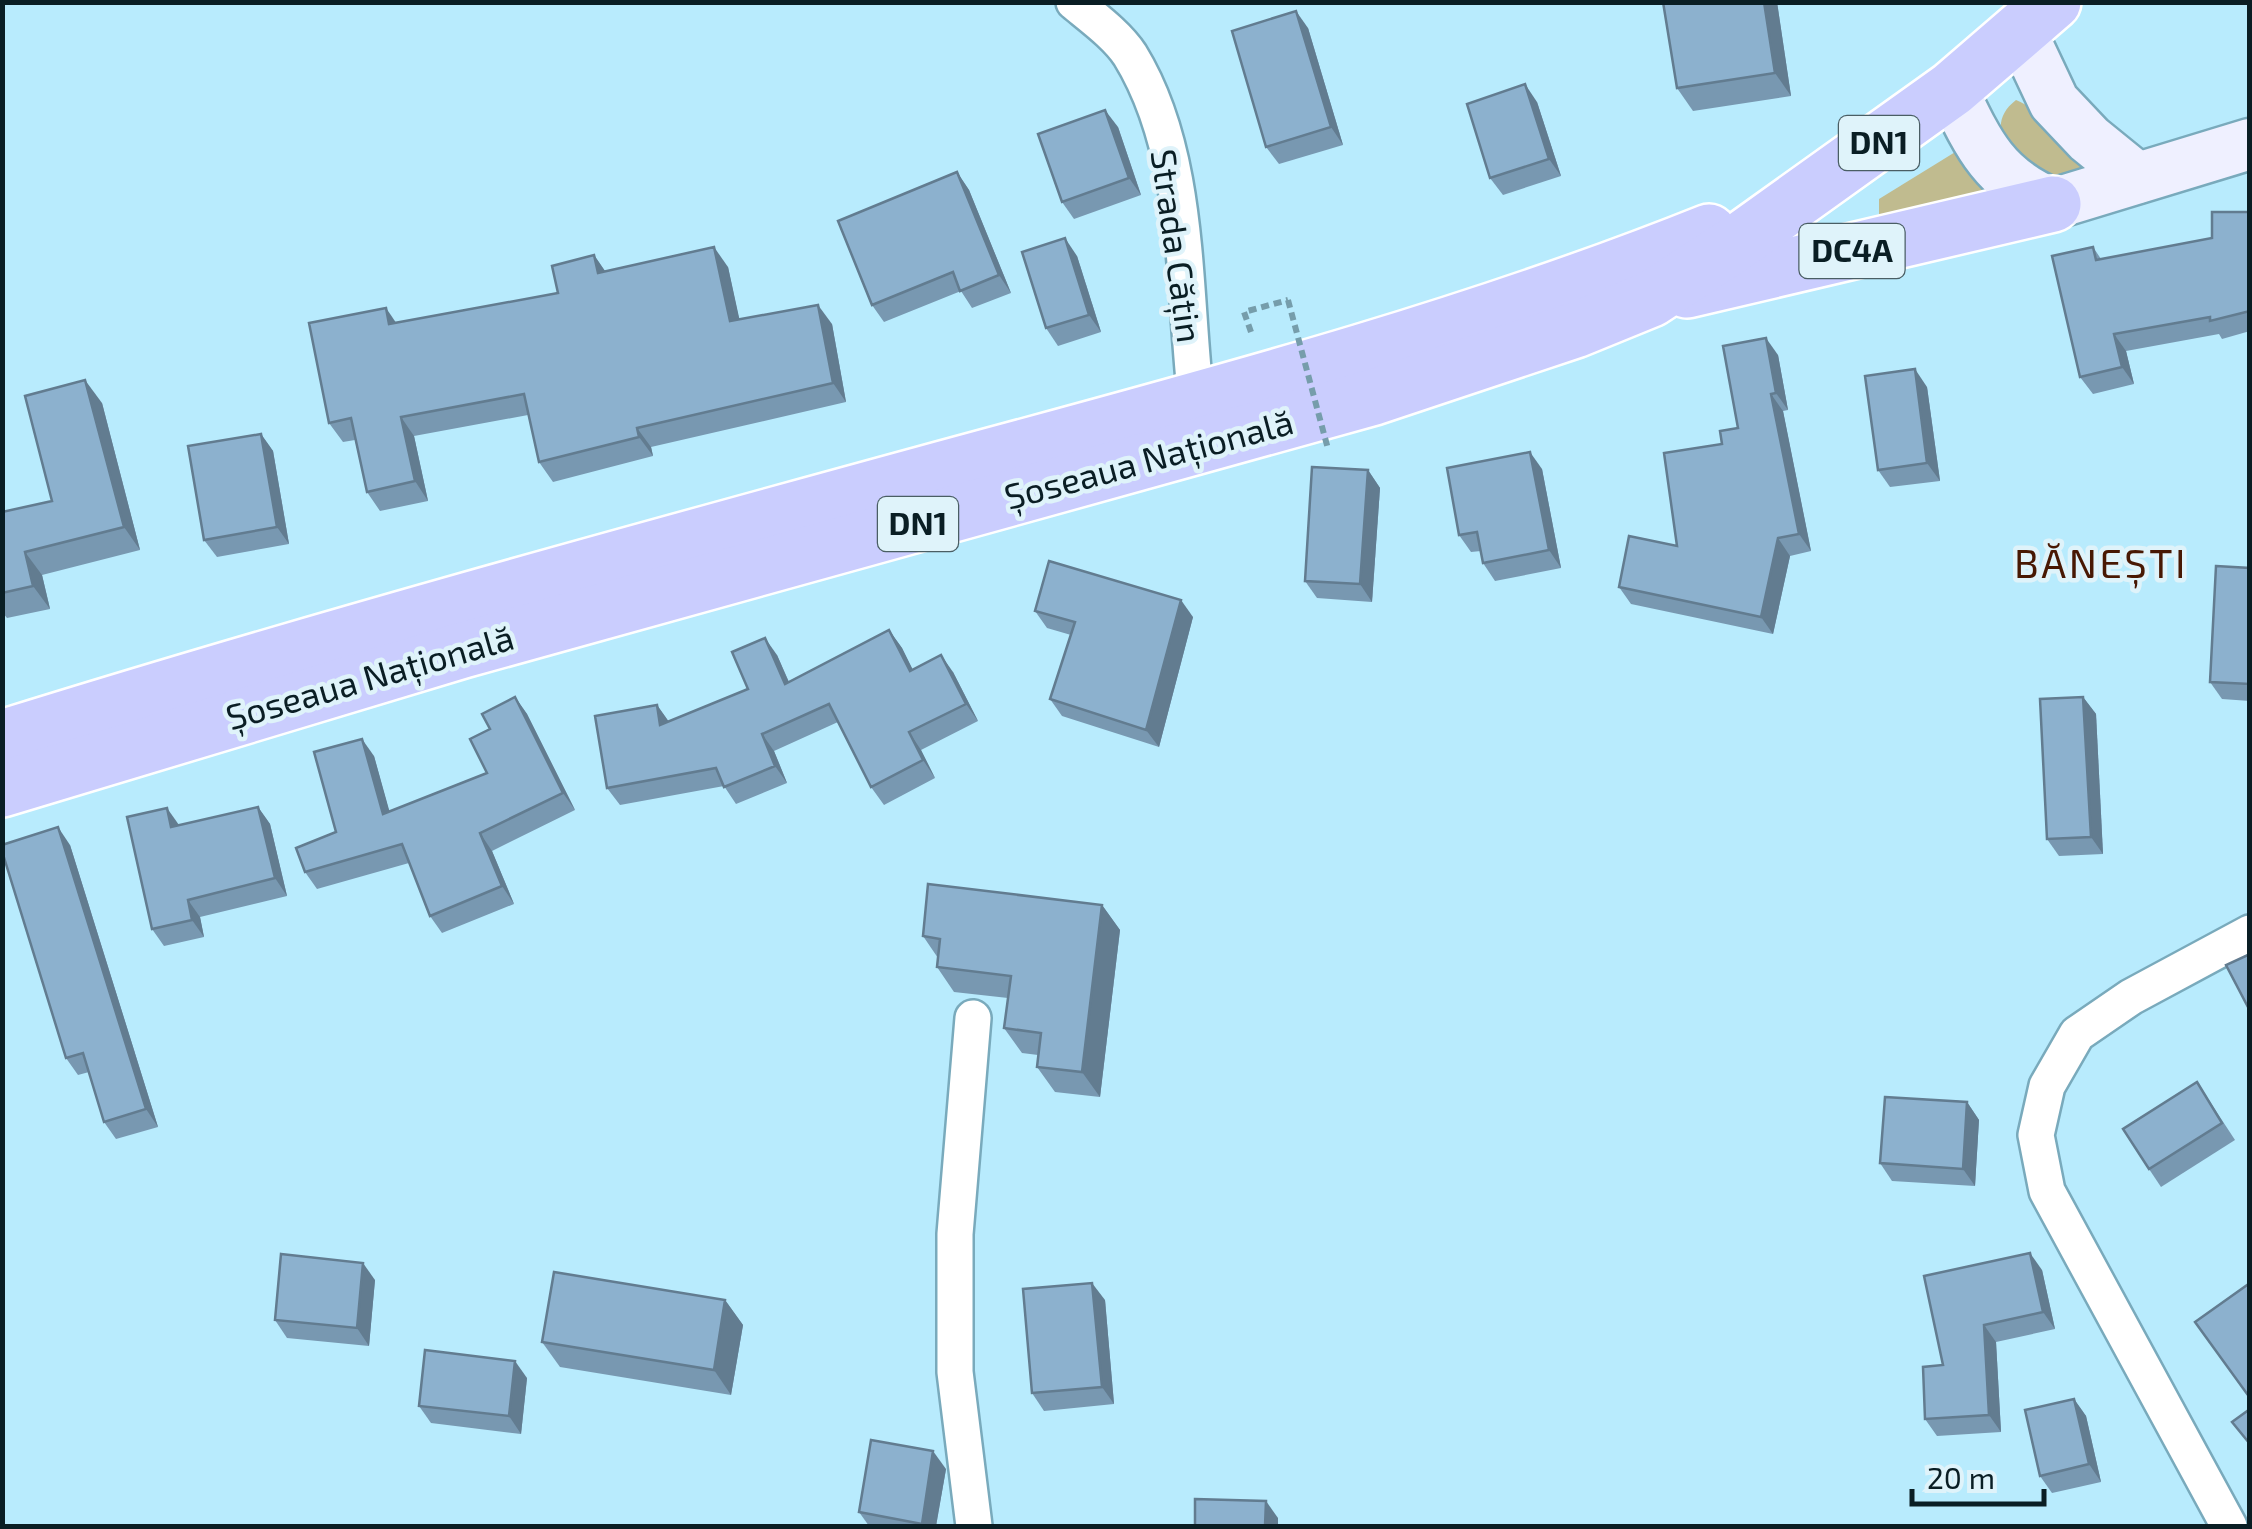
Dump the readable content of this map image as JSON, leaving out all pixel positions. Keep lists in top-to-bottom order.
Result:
{
  "streets": {
    "highway": ["DN1", "DC4A", "Șoseaua Națională"],
    "street": ["Strada Cățin"]
  },
  "crossings": [
    ["Strada Cățin", "Șoseaua Națională"],
    ["DC4A", "Șoseaua Națională"]
  ],
  "districts": ["BĂNEȘTI"],
  "scale_bar": "20 m"
}
